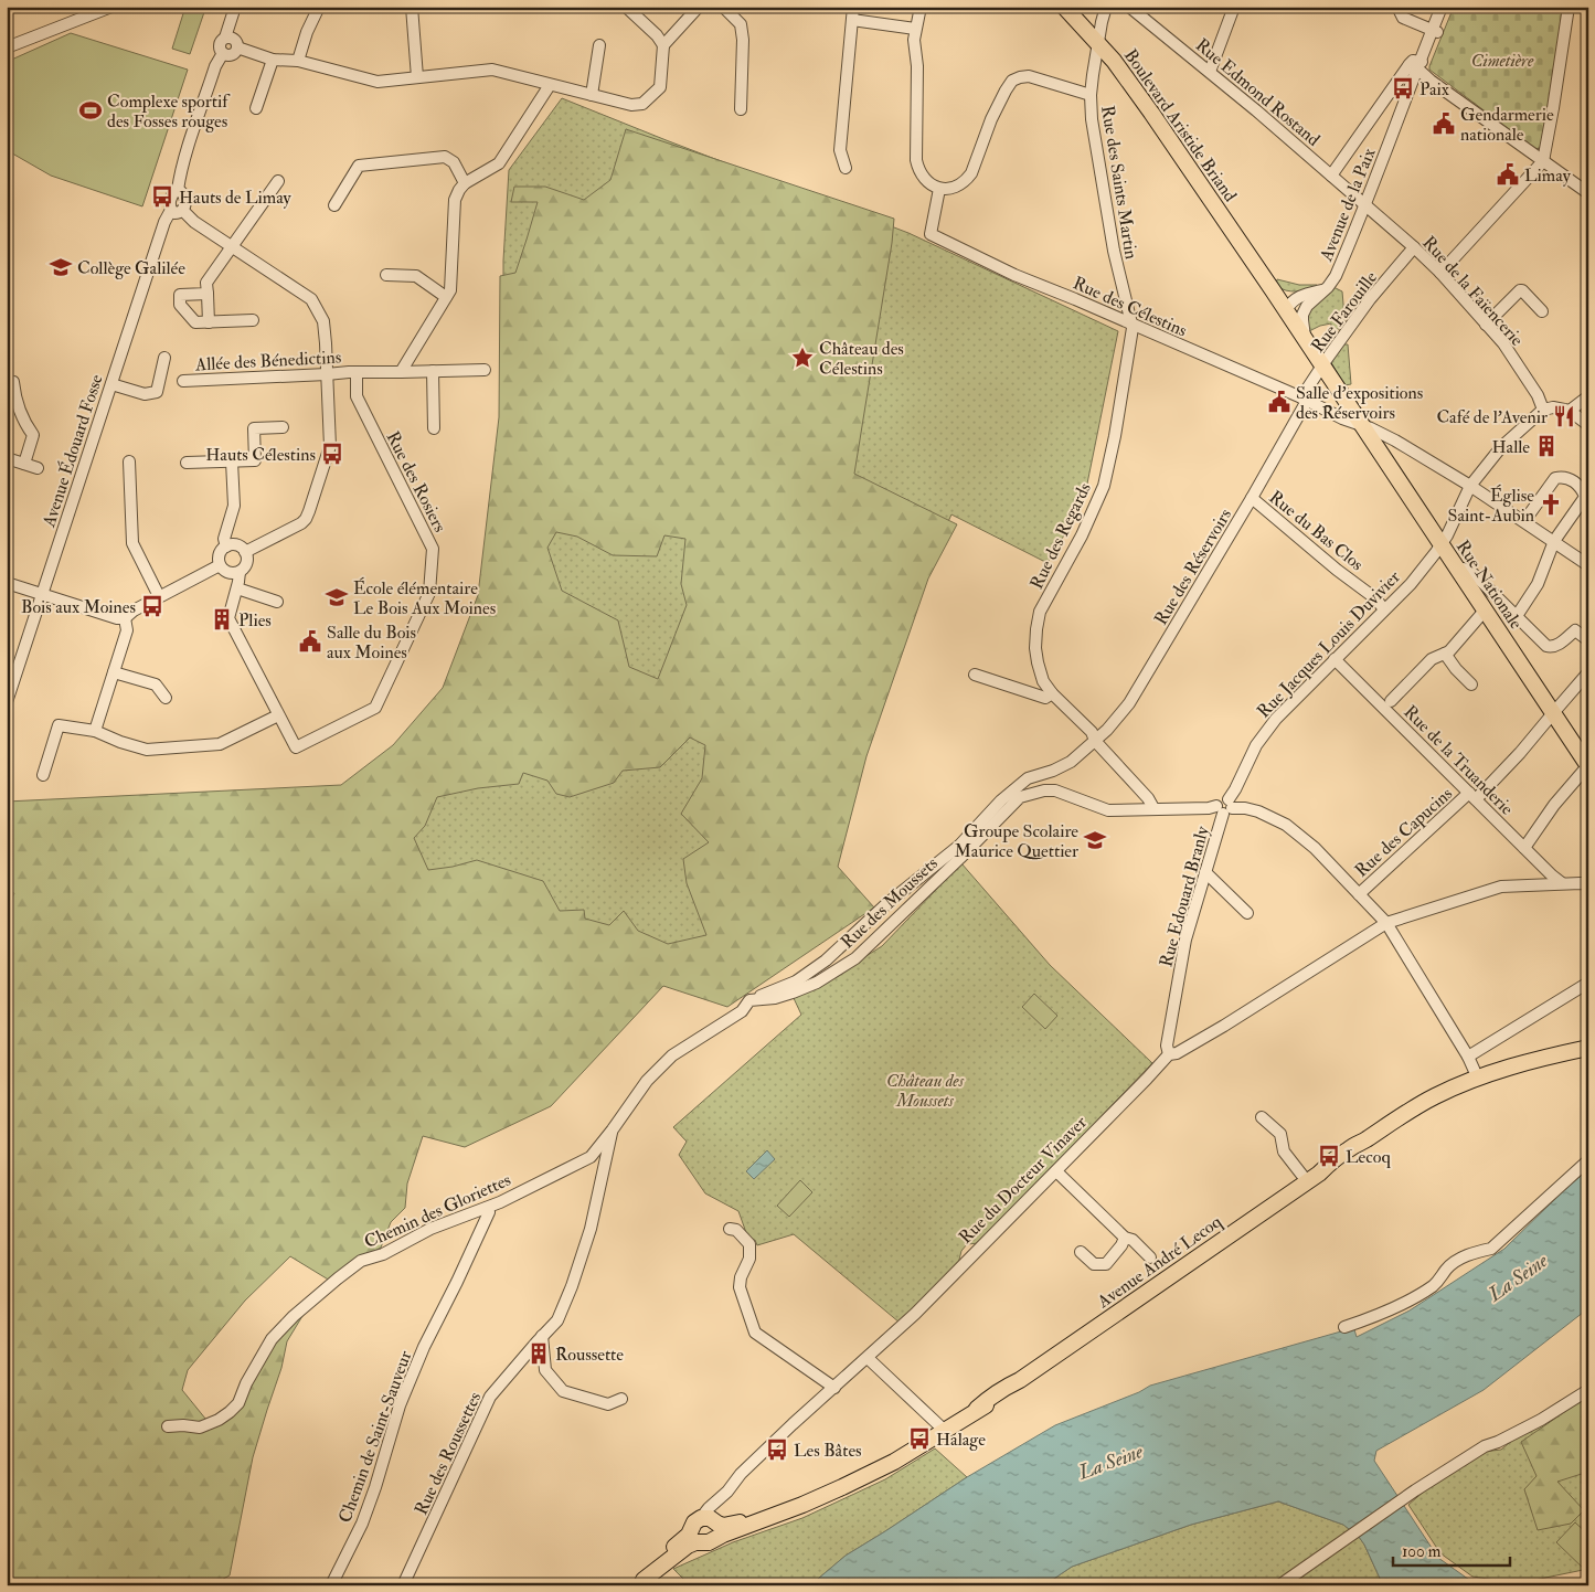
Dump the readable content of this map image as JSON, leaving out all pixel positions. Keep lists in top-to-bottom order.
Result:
{
  "streets": {
    "main road": ["Boulevard Aristide Briand", "Rue Nationale", "Avenue André Lecoq"],
    "street": [
      "Rue Edmond Rostand",
      "Rue des Saints Martin",
      "Avenue de la Paix",
      "Rue de la Faïencerie",
      "Rue des Célestins",
      "Rue Farouille",
      "Allée des Bénedictins",
      "Avenue Édouard Fosse",
      "Rue des Rosiers",
      "Rue du Bas Clos",
      "Rue des Regards",
      "Rue des Réservoirs",
      "Rue Jacques Louis Duvivier",
      "Rue de la Truanderie",
      "Rue des Capucins",
      "Rue Edouard Branly",
      "Rue des Moussets",
      "Rue du Docteur Vinaver",
      "Chemin des Gloriettes",
      "Chemin de Saint-Sauveur",
      "Rue des Roussettes"
    ]
  },
  "crossings": [
    ["Rue Edmond Rostand", "Avenue de la Paix"],
    ["Rue Edmond Rostand", "Rue de la Faïencerie"],
    ["Boulevard Aristide Briand", "Rue des Saints Martin"],
    ["Boulevard Aristide Briand", "Avenue de la Paix"],
    ["Boulevard Aristide Briand", "Rue des Célestins"],
    ["Boulevard Aristide Briand", "Rue Farouille"],
    ["Boulevard Aristide Briand", "Rue Nationale"],
    ["Rue des Saints Martin", "Rue des Célestins"],
    ["Rue des Saints Martin", "Rue des Regards"],
    ["Avenue de la Paix", "Rue de la Faïencerie"],
    ["Rue de la Faïencerie", "Rue Farouille"],
    ["Rue de la Faïencerie", "Rue Jacques Louis Duvivier"],
    ["Rue des Célestins", "Rue Farouille"],
    ["Rue des Célestins", "Rue des Regards"],
    ["Rue des Célestins", "Rue des Réservoirs"],
    ["Rue des Célestins", "Rue Nationale"],
    ["Rue des Célestins", "Rue Jacques Louis Duvivier"],
    ["Rue Farouille", "Rue des Réservoirs"],
    ["Allée des Bénedictins", "Rue des Rosiers"],
    ["Rue du Bas Clos", "Rue des Réservoirs"],
    ["Rue du Bas Clos", "Rue Jacques Louis Duvivier"],
    ["Rue des Regards", "Rue des Réservoirs"],
    ["Rue des Regards", "Rue des Moussets"],
    ["Rue des Réservoirs", "Rue des Moussets"],
    ["Rue Nationale", "Rue Jacques Louis Duvivier"],
    ["Rue Nationale", "Rue des Capucins"],
    ["Rue Jacques Louis Duvivier", "Rue de la Truanderie"],
    ["Rue Jacques Louis Duvivier", "Rue Edouard Branly"],
    ["Rue Jacques Louis Duvivier", "Rue des Moussets"],
    ["Rue de la Truanderie", "Rue des Capucins"],
    ["Rue de la Truanderie", "Rue du Docteur Vinaver"],
    ["Rue des Capucins", "Rue des Moussets"],
    ["Rue Edouard Branly", "Rue des Moussets"],
    ["Rue Edouard Branly", "Rue du Docteur Vinaver"],
    ["Rue des Moussets", "Rue du Docteur Vinaver"],
    ["Rue des Moussets", "Avenue André Lecoq"],
    ["Chemin des Gloriettes", "Chemin de Saint-Sauveur"],
    ["Chemin des Gloriettes", "Rue des Roussettes"]
  ],
  "water": ["La Seine"],
  "parks": ["Cimetière", "Château des Moussets"],
  "places": {
    "bus stop": [
      "Paix",
      "Hauts de Limay",
      "Hauts Célestins",
      "Bois aux Moines",
      "Lecoq",
      "Halage",
      "Les Bâtes"
    ],
    "sports": ["Complexe sportif des Fosses rouges"],
    "public building": [
      "Gendarmerie nationale",
      "Limay",
      "Salle d'expositions des Réservoirs",
      "Salle du Bois aux Moines"
    ],
    "school or university": ["Collège Galilée", "École élémentaire Le Bois Aux Moines", "Groupe Scolaire Maurice Quettier"],
    "place": ["Château des Célestins"],
    "restaurant": ["Café de l'Avenir"],
    "building": ["Halle", "Plies", "Roussette"],
    "church": ["Église Saint-Aubin"]
  },
  "scale_bar": "100 m"
}
